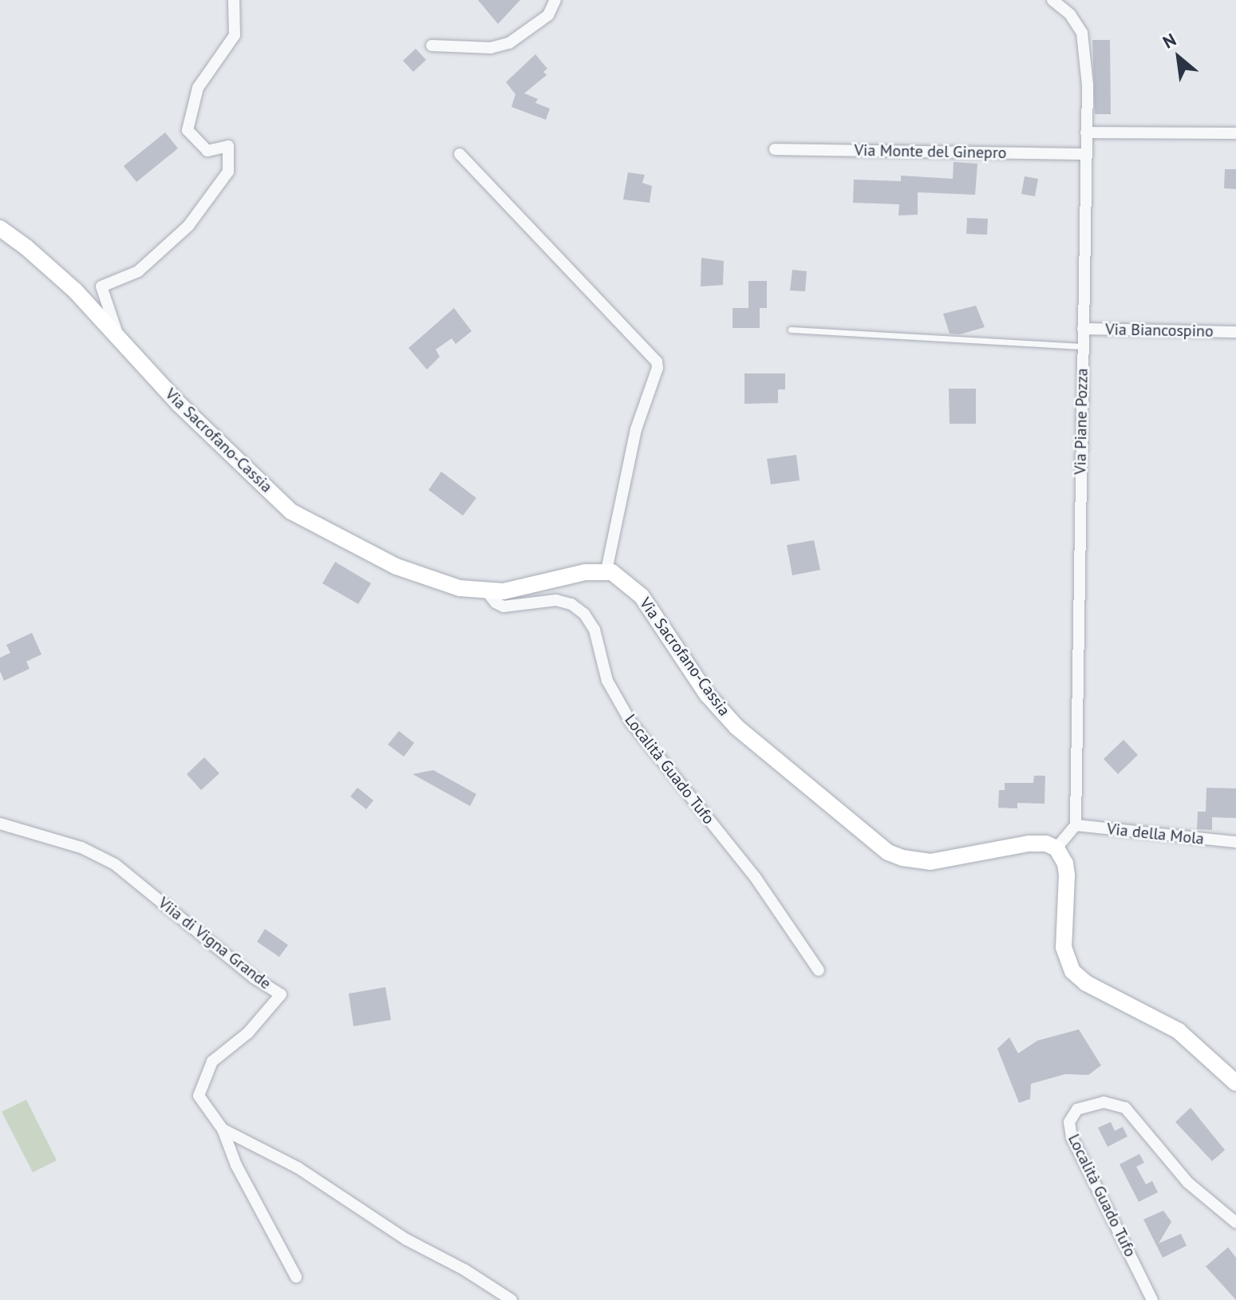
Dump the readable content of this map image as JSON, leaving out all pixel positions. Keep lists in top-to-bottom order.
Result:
{
  "streets": {
    "street": [
      "Via Monte del Ginepro",
      "Via Biancospino",
      "Via Piane Pozza",
      "Via Sacrofano-Cassia",
      "Località Guado Tufo",
      "Via della Mola",
      "Viia di Vigna Grande"
    ]
  },
  "crossings": [
    ["Via Monte del Ginepro", "Via Piane Pozza"],
    ["Via Biancospino", "Via Piane Pozza"],
    ["Via Piane Pozza", "Via della Mola"],
    ["Via Sacrofano-Cassia", "Località Guado Tufo"]
  ],
  "north": "top left"
}
